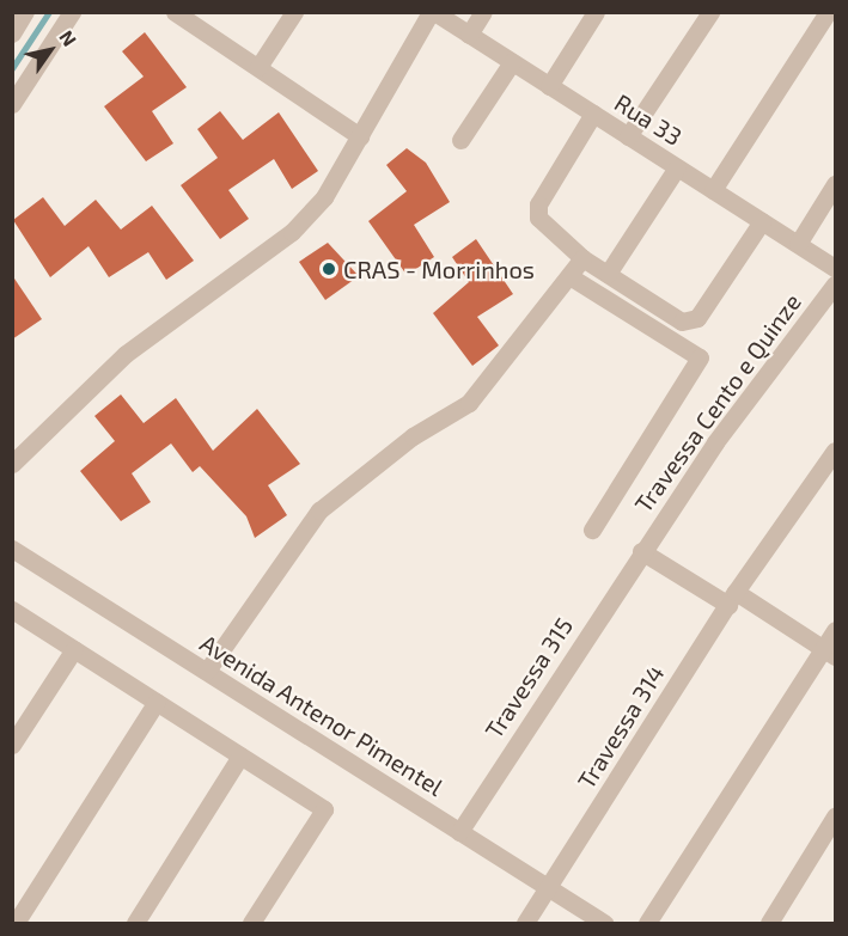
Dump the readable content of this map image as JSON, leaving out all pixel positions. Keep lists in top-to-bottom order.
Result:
{
  "streets": {
    "street": [
      "Rua 33",
      "Travessa Cento e Quinze",
      "Travessa 315",
      "Avenida Antenor Pimentel",
      "Travessa 314"
    ]
  },
  "crossings": [
    ["Travessa Cento e Quinze", "Travessa 315"],
    ["Travessa 315", "Avenida Antenor Pimentel"],
    ["Avenida Antenor Pimentel", "Travessa 314"]
  ],
  "places": ["CRAS - Morrinhos"],
  "north": "top right"
}
